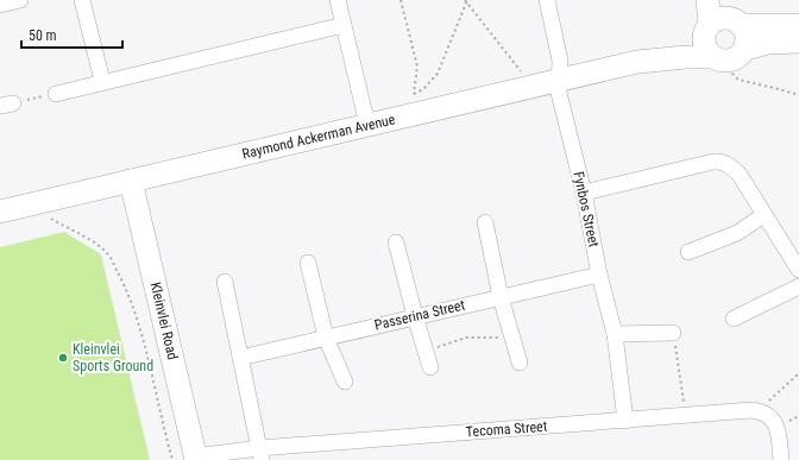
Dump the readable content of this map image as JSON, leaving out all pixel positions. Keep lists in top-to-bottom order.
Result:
{
  "streets": {
    "street": [
      "Raymond Ackerman Avenue",
      "Fynbos Street",
      "Passerina Street",
      "Kleinvlei Road",
      "Tecoma Street"
    ]
  },
  "crossings": [
    ["Raymond Ackerman Avenue", "Fynbos Street"],
    ["Raymond Ackerman Avenue", "Kleinvlei Road"],
    ["Fynbos Street", "Passerina Street"],
    ["Fynbos Street", "Tecoma Street"],
    ["Kleinvlei Road", "Tecoma Street"]
  ],
  "places": ["Kleinvlei Sports Ground"],
  "scale_bar": "50 m"
}
